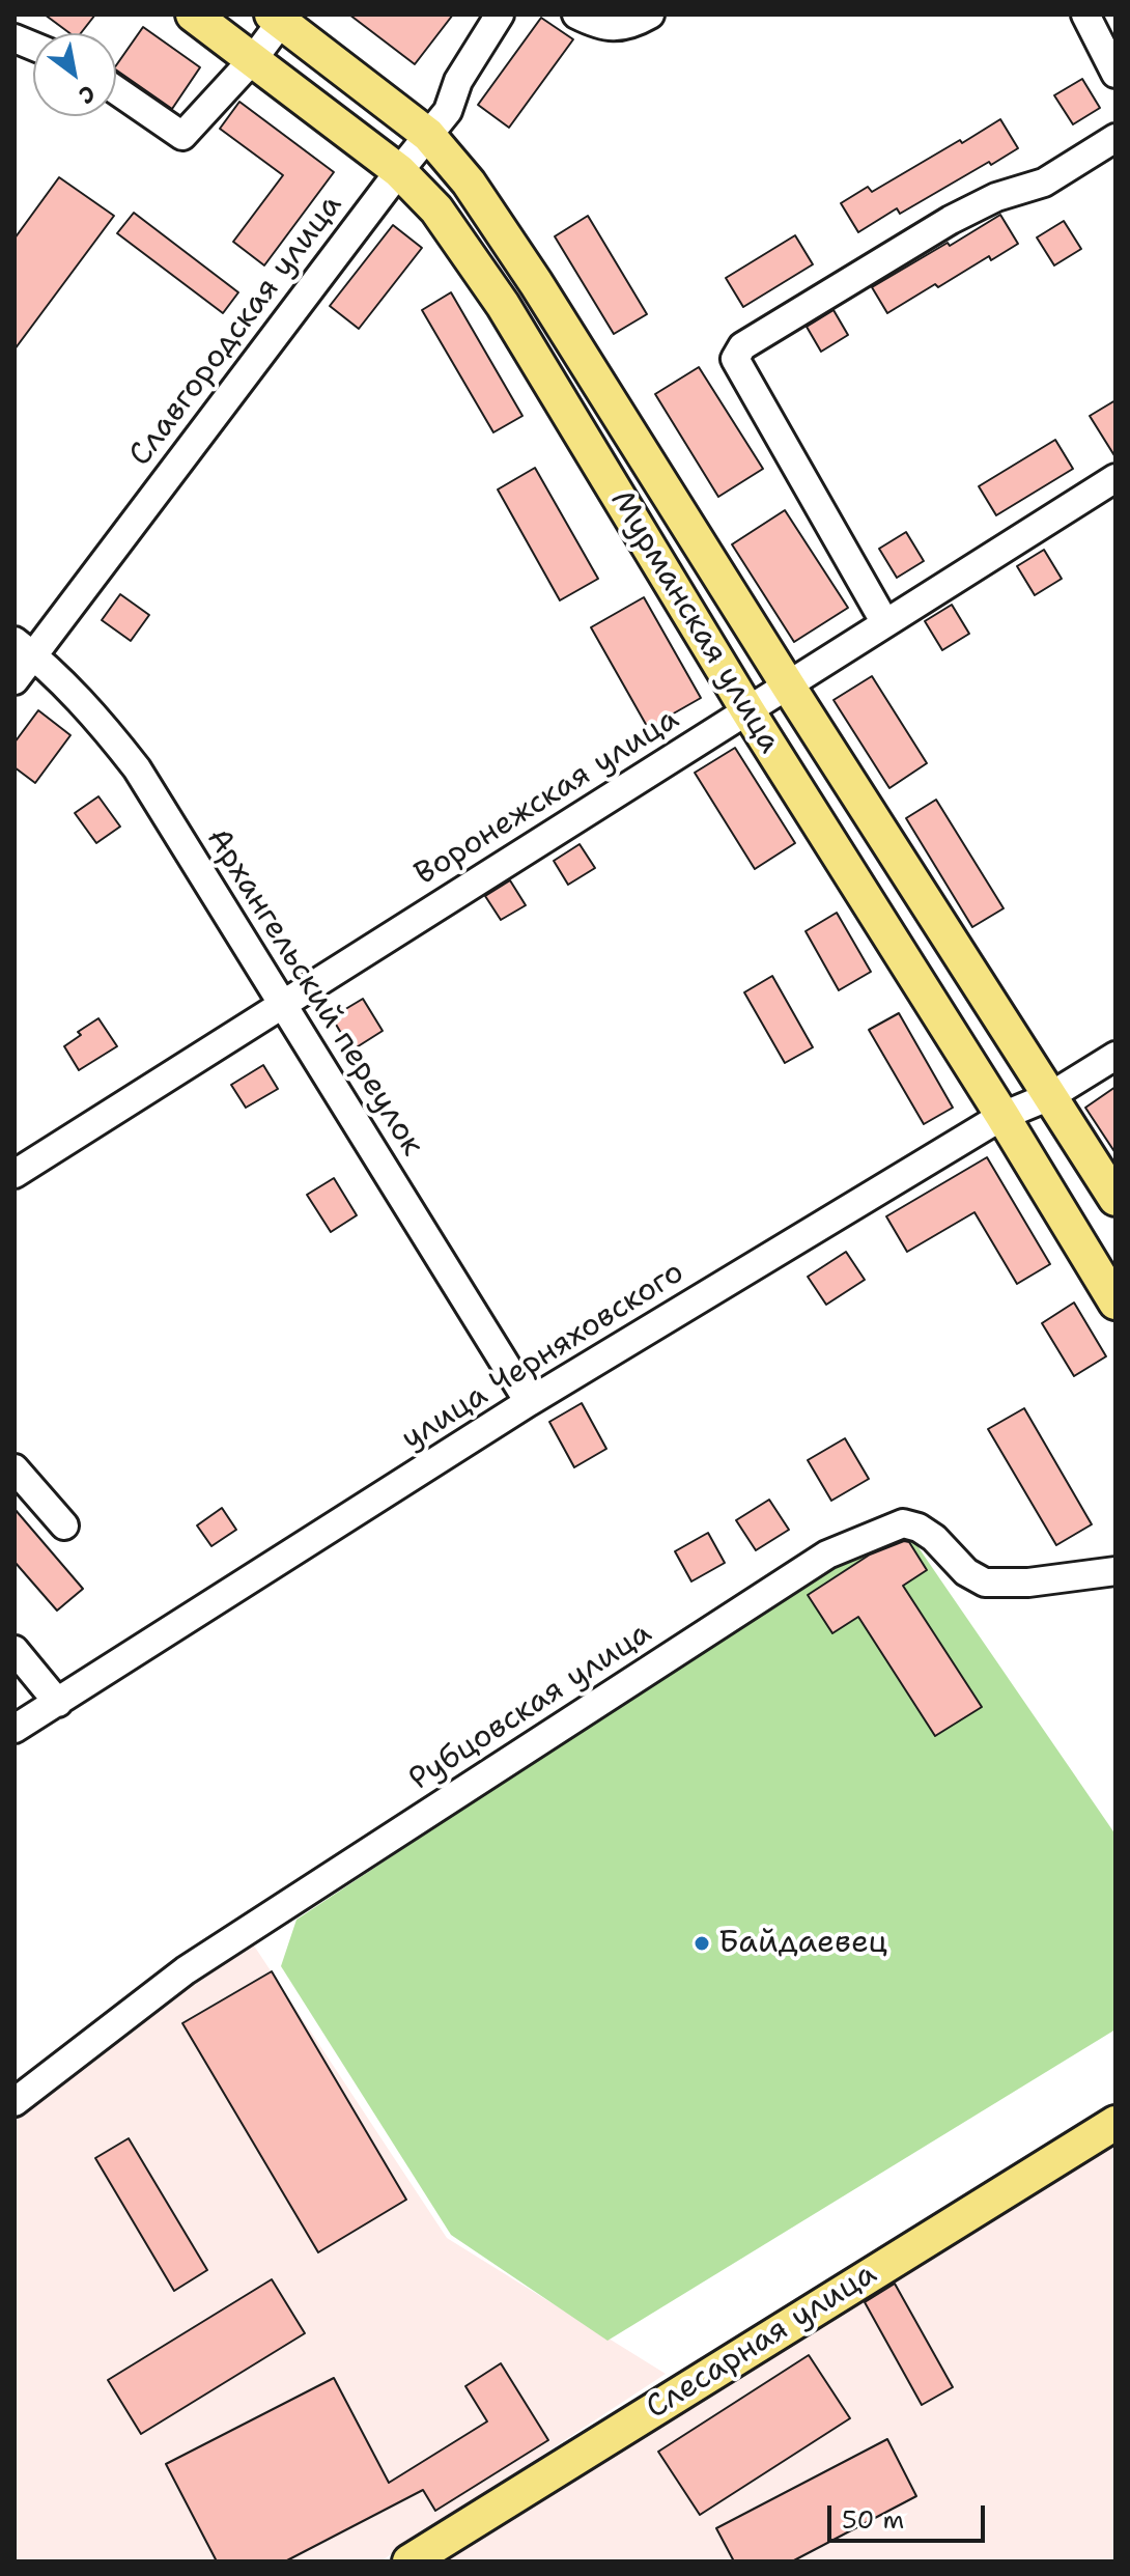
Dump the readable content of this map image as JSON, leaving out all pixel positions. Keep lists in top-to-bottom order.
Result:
{
  "streets": {
    "main road": ["Мурманская улица", "Слесарная улица"],
    "street": [
      "Славгородская улица",
      "Воронежская улица",
      "Архангельский переулок",
      "улица Черняховского",
      "Рубцовская улица"
    ]
  },
  "crossings": [
    ["Славгородская улица", "Мурманская улица"],
    ["Славгородская улица", "Архангельский переулок"],
    ["Мурманская улица", "Воронежская улица"],
    ["Мурманская улица", "улица Черняховского"],
    ["Воронежская улица", "Архангельский переулок"],
    ["Архангельский переулок", "улица Черняховского"]
  ],
  "places": ["Байдаевец"],
  "scale_bar": "50 m",
  "north": "bottom right"
}
